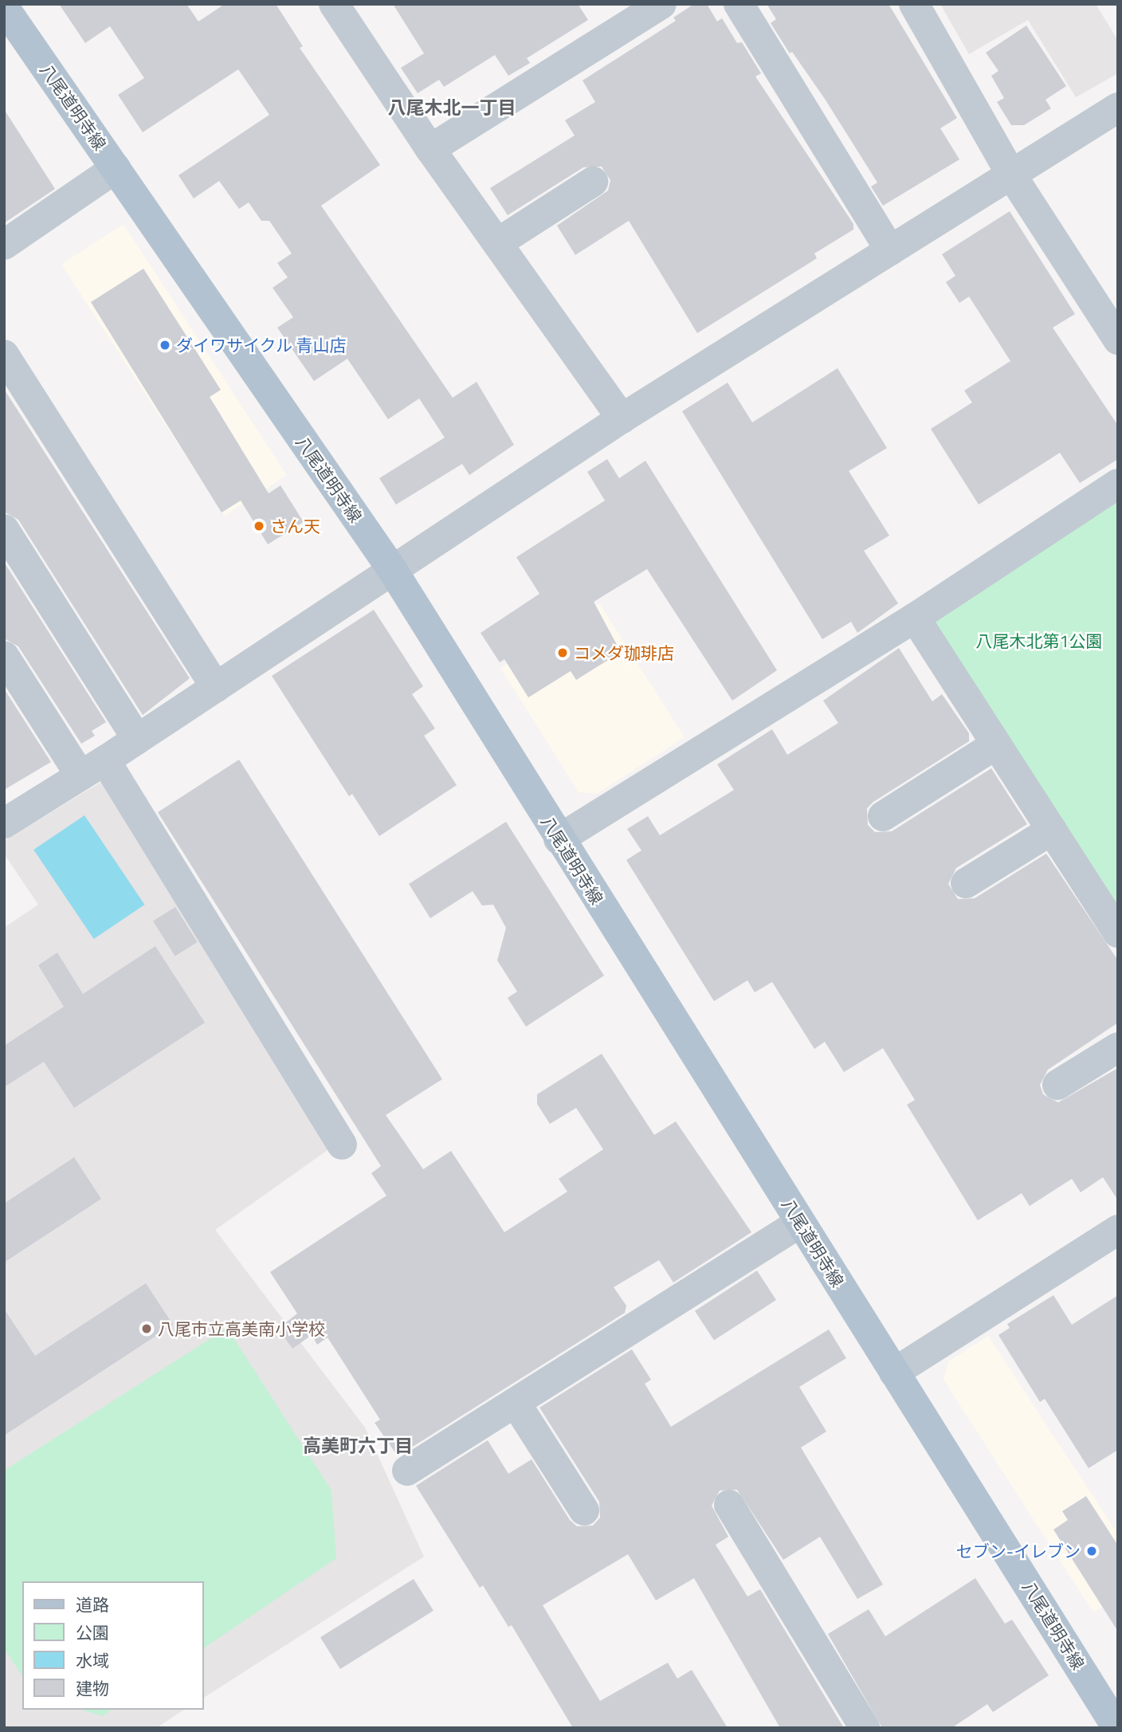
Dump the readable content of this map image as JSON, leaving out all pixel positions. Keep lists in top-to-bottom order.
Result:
{
  "streets": {
    "main road": ["八尾道明寺線"]
  },
  "districts": ["八尾木北一丁目", "高美町六丁目"],
  "parks": ["八尾木北第1公園"],
  "places": [
    "ダイワサイクル 青山店",
    "さん天",
    "コメダ珈琲店",
    "八尾市立高美南小学校",
    "セブン-イレブン"
  ],
  "legend": [
    "道路",
    "公園",
    "水域",
    "建物"
  ]
}
